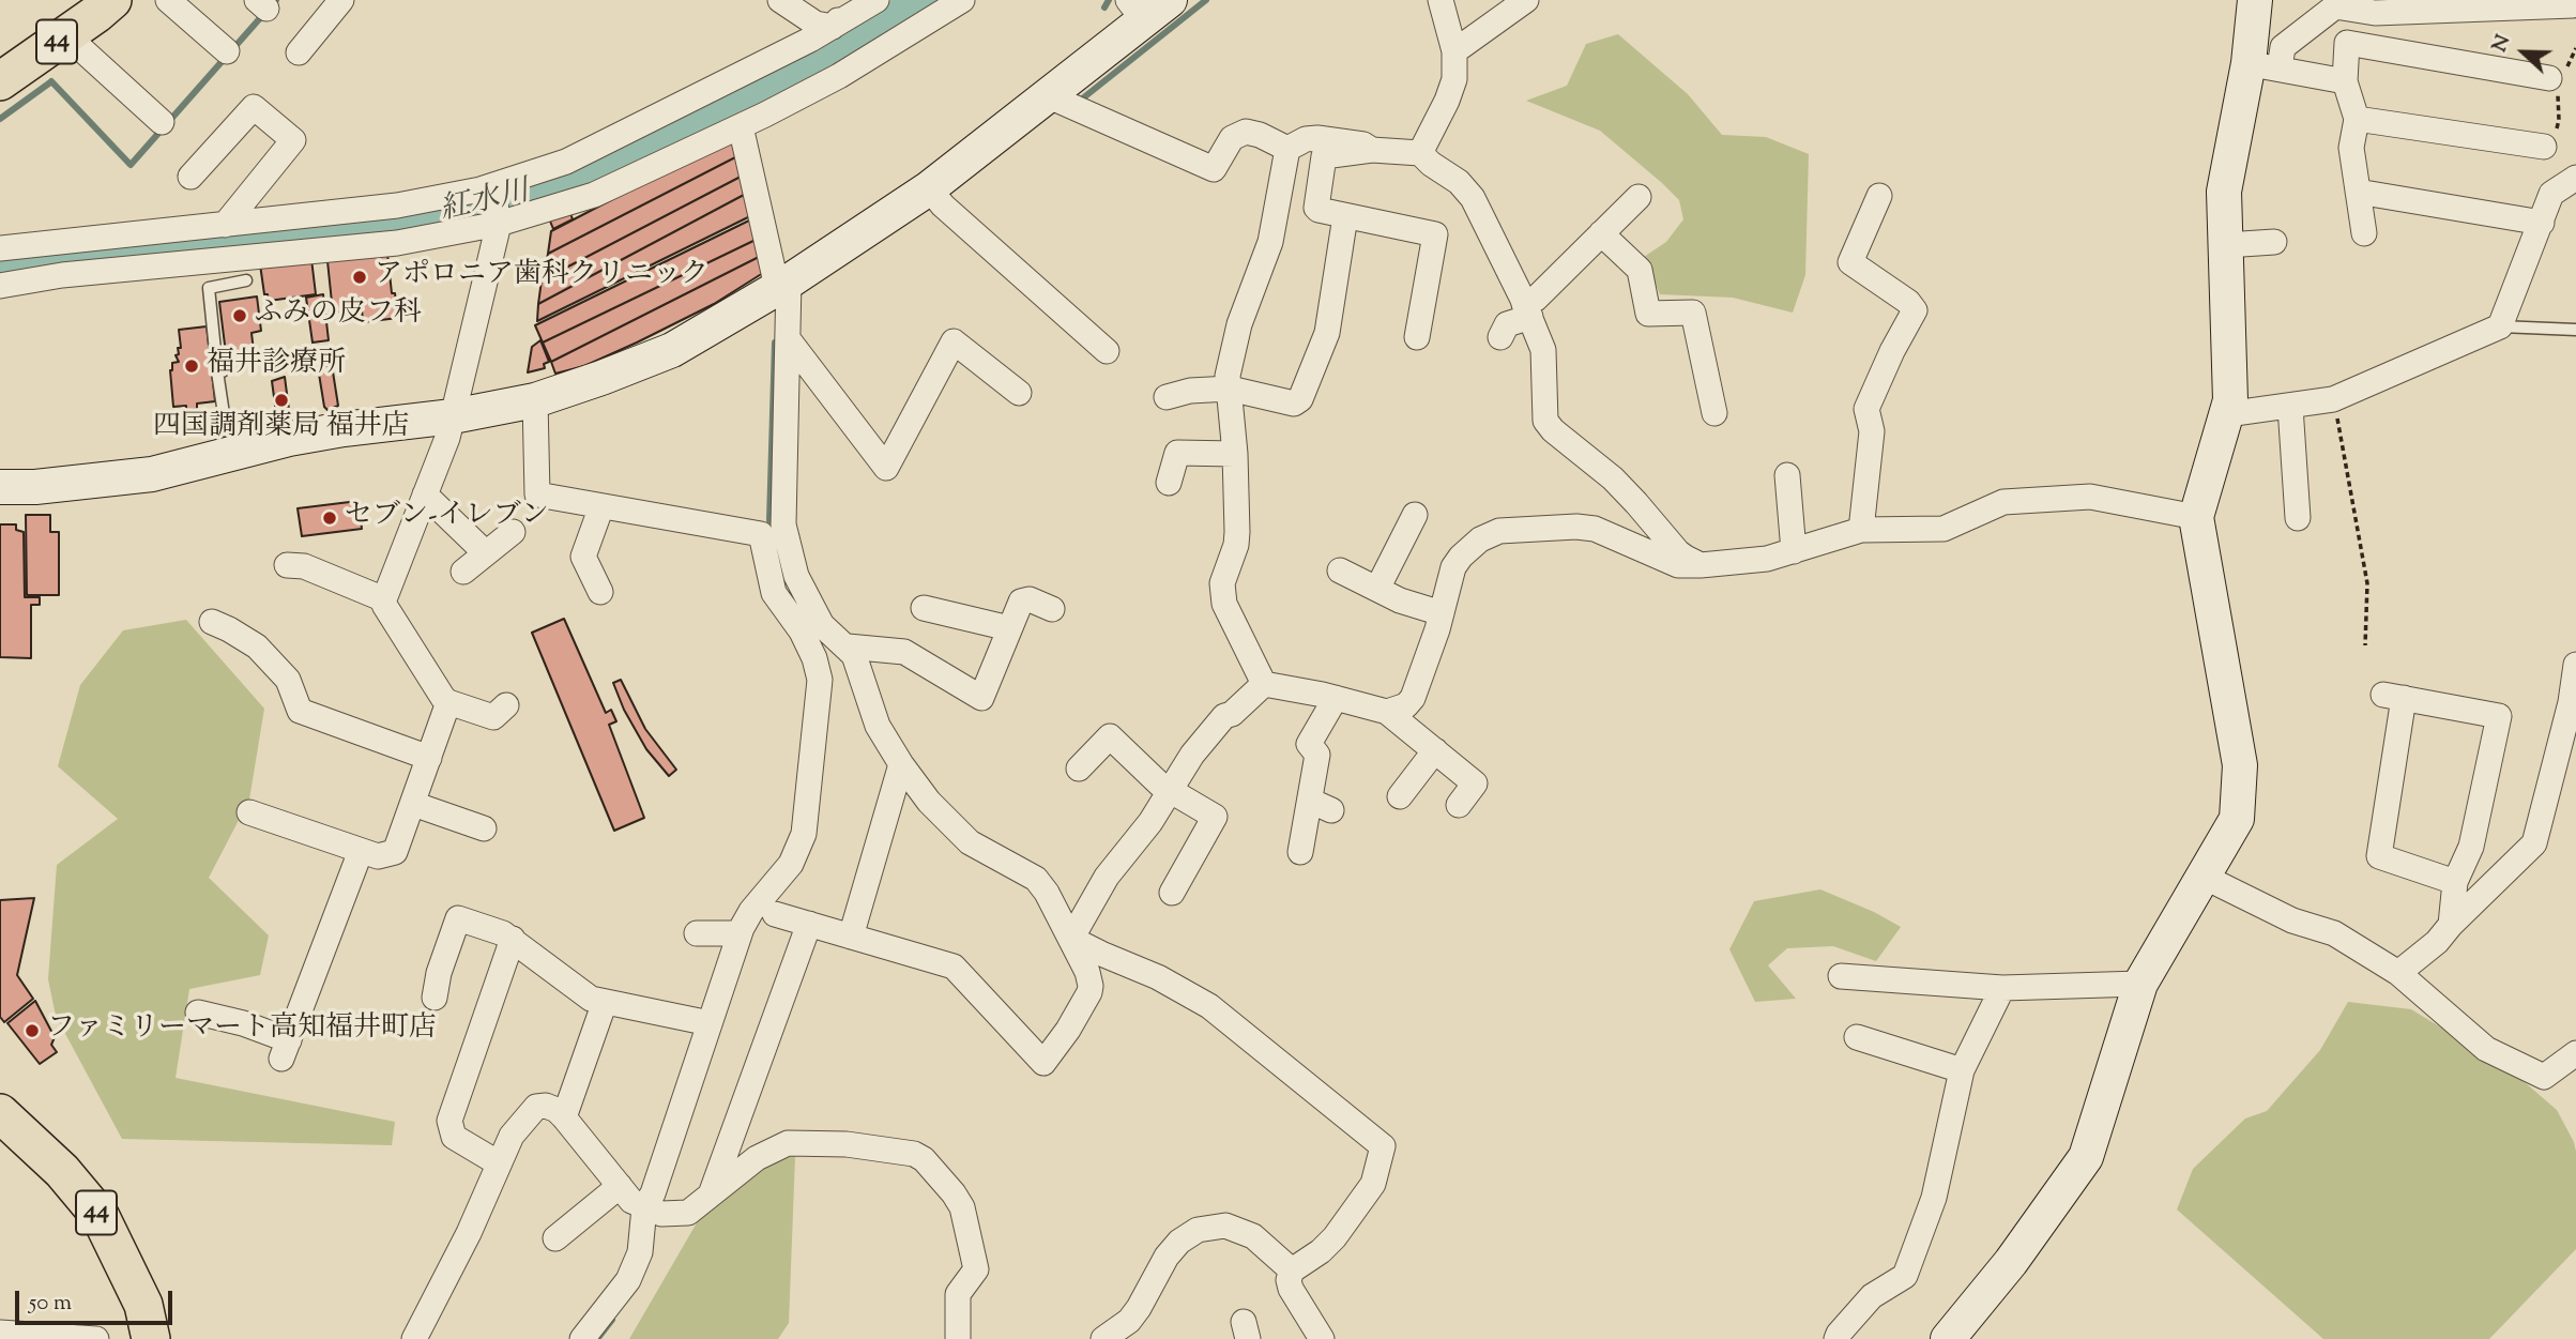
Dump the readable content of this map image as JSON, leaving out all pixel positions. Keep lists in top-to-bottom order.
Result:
{
  "streets": {
    "main road": ["44"]
  },
  "water": ["紅水川"],
  "places": [
    "アポロニア歯科クリニック",
    "ふみの皮フ科",
    "福井診療所",
    "四国調剤薬局 福井店",
    "セブン-イレブン",
    "ファミリーマート高知福井町店"
  ],
  "scale_bar": "50 m",
  "north": "left"
}
